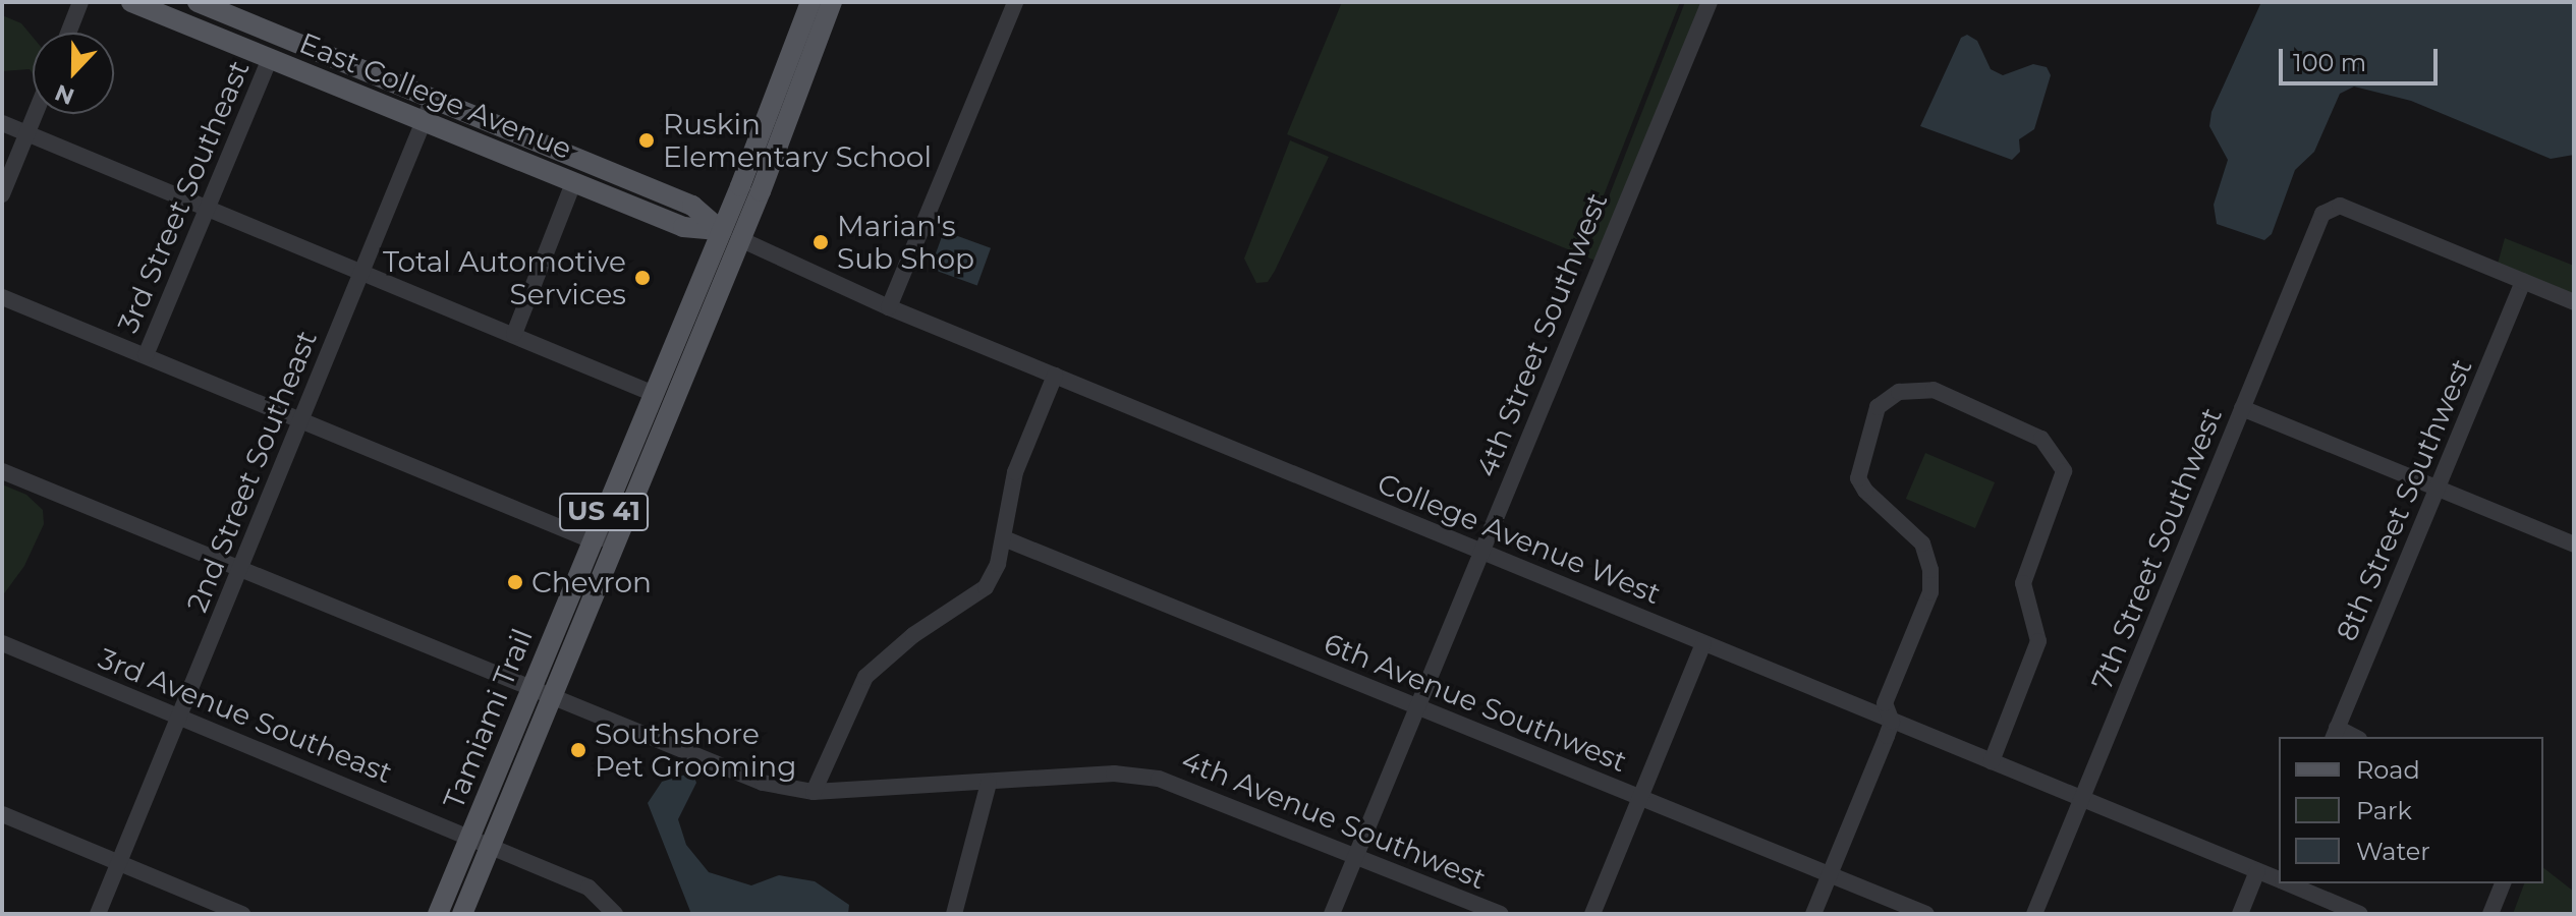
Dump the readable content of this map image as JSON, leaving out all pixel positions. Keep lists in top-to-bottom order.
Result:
{
  "streets": {
    "main road": ["East College Avenue", "US 41", "Tamiami Trail"],
    "street": [
      "3rd Street Southeast",
      "4th Street Southwest",
      "2nd Street Southeast",
      "8th Street Southwest",
      "College Avenue West",
      "7th Street Southwest",
      "6th Avenue Southwest",
      "3rd Avenue Southeast",
      "4th Avenue Southwest"
    ]
  },
  "crossings": [
    ["East College Avenue", "3rd Street Southeast"],
    ["East College Avenue", "2nd Street Southeast"],
    ["East College Avenue", "College Avenue West"],
    ["East College Avenue", "Tamiami Trail"],
    ["4th Street Southwest", "College Avenue West"],
    ["4th Street Southwest", "6th Avenue Southwest"],
    ["4th Street Southwest", "4th Avenue Southwest"],
    ["2nd Street Southeast", "3rd Avenue Southeast"],
    ["2nd Street Southeast", "4th Avenue Southwest"],
    ["8th Street Southwest", "7th Street Southwest"],
    ["College Avenue West", "7th Street Southwest"],
    ["College Avenue West", "Tamiami Trail"],
    ["3rd Avenue Southeast", "Tamiami Trail"],
    ["Tamiami Trail", "4th Avenue Southwest"]
  ],
  "places": [
    "Ruskin Elementary School",
    "Marian's Sub Shop",
    "Total Automotive Services",
    "Chevron",
    "Southshore Pet Grooming"
  ],
  "legend": ["Road", "Park", "Water"],
  "scale_bar": "100 m",
  "north": "bottom"
}
